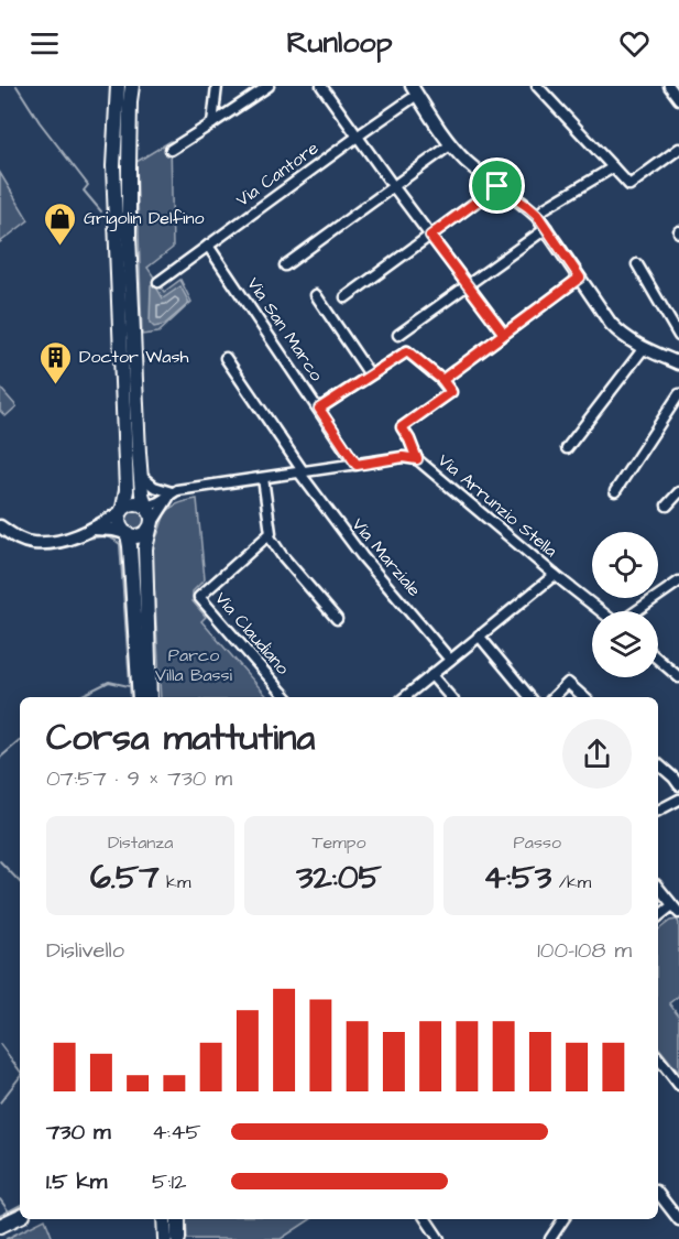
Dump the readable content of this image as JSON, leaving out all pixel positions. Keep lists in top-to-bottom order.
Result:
{
  "streets": {
    "street": [
      "Via Cantore",
      "Via San Marco",
      "Via Arrunzio Stella",
      "Via Marziale",
      "Via Claudiano"
    ]
  },
  "crossings": [
    ["Via Cantore", "Via San Marco"],
    ["Via San Marco", "Via Arrunzio Stella"],
    ["Via Arrunzio Stella", "Via Marziale"]
  ],
  "parks": ["Parco Villa Bassi"],
  "places": {
    "shop": ["Grigolin Delfino"],
    "building": ["Doctor Wash"]
  },
  "page": {
    "header": "Runloop",
    "heading": ["Corsa mattutina", "07:57 · 9 × 730 m"],
    "stats": [
      ["Distanza", "6.57 km"],
      ["Tempo", "32:05"],
      ["Passo", "4:53 /km"]
    ],
    "chart": ["Dislivello", "100–108 m"],
    "list": [
      {
        "name": "730 m",
        "note": "4:45"
      },
      {
        "name": "1.5 km",
        "note": "5:12"
      }
    ]
  }
}
